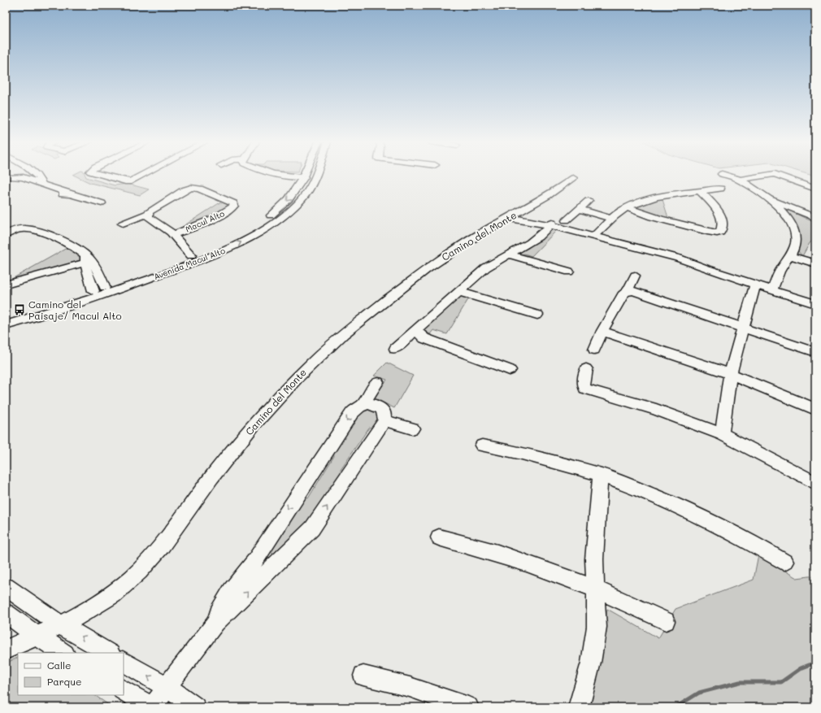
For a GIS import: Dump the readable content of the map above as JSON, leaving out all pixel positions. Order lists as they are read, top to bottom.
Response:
{
  "streets": {
    "street": ["Macul Alto", "Camino del Monte", "Avenida Macul Alto"]
  },
  "crossings": [
    ["Macul Alto", "Avenida Macul Alto"]
  ],
  "places": {
    "bus stop": ["Camino del Paisaje/ Macul Alto"]
  },
  "legend": ["Calle", "Parque"]
}
